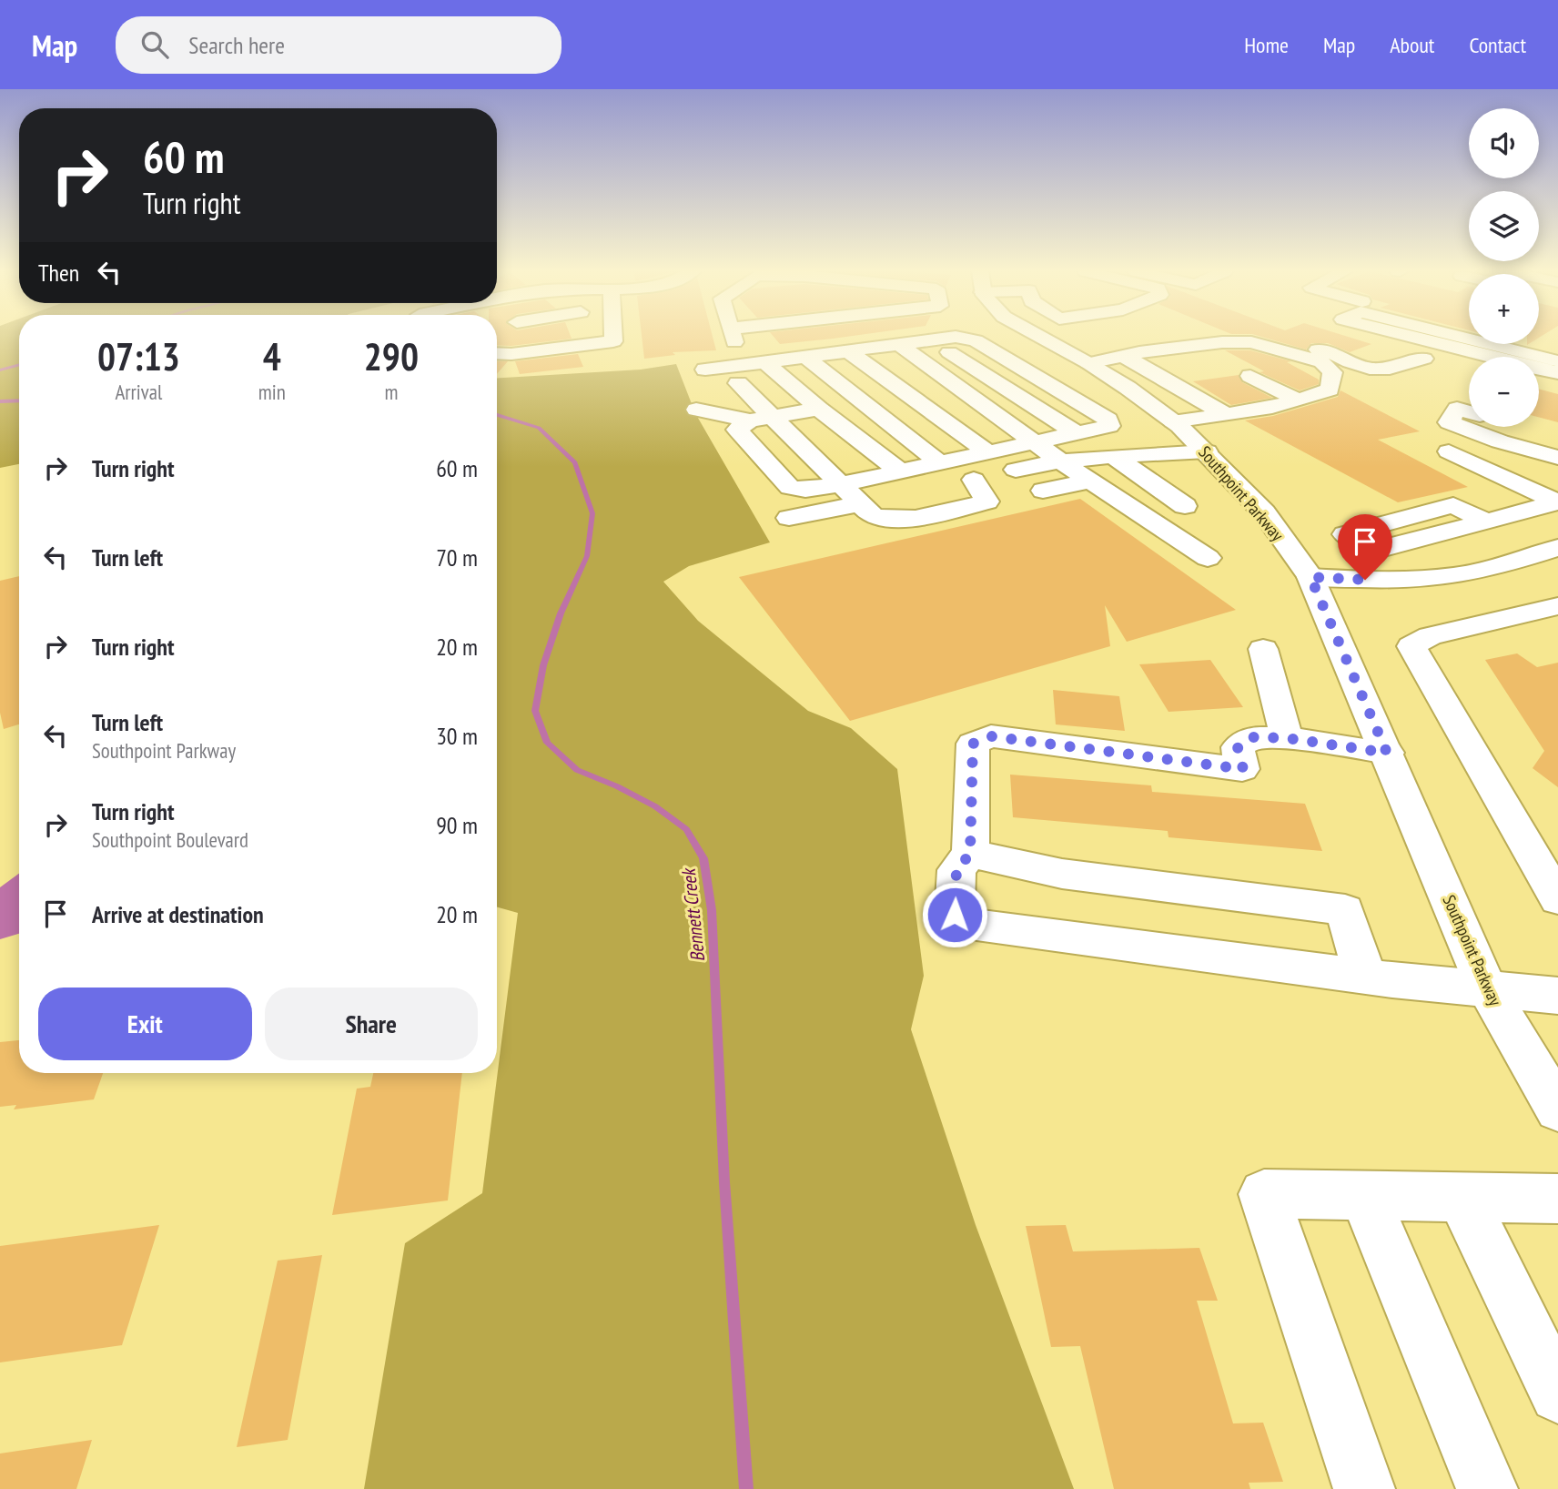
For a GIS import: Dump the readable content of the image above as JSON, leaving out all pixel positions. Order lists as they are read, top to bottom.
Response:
{
  "streets": {
    "main road": ["Southpoint Parkway"]
  },
  "water": ["Bennett Creek"],
  "page": {
    "header": "Map",
    "search": "Search here",
    "nav": [
      "Home",
      "Map",
      "About",
      "Contact"
    ],
    "map_buttons": ["+", "−"],
    "turn": ["60 m", "Turn right"],
    "then": "Then",
    "eta": [
      "07:13",
      "Arrival",
      "4",
      "min",
      "290",
      "m"
    ],
    "list": [
      {
        "name": "Turn right",
        "value": "60 m"
      },
      {
        "name": "Turn left",
        "value": "70 m"
      },
      {
        "name": "Turn right",
        "value": "20 m"
      },
      {
        "name": "Turn left",
        "note": "Southpoint Parkway",
        "value": "30 m"
      },
      {
        "name": "Turn right",
        "note": "Southpoint Boulevard",
        "value": "90 m"
      },
      {
        "name": "Arrive at destination",
        "value": "20 m"
      }
    ],
    "buttons": ["Exit", "Share"]
  }
}
